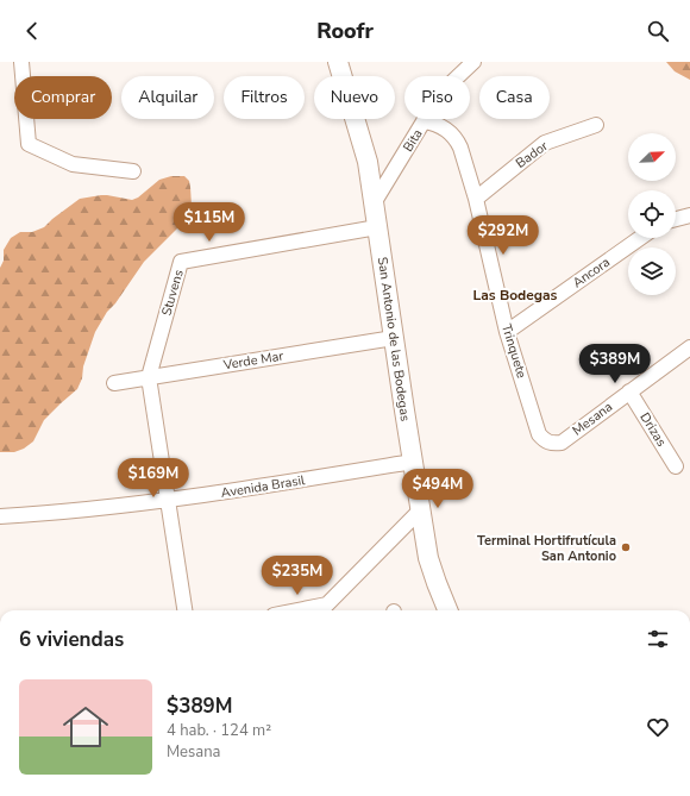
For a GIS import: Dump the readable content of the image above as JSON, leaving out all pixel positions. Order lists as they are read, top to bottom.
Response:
{
  "streets": {
    "street": [
      "Bita",
      "Bador",
      "Ancora",
      "Stuvens",
      "San Antonio de las Bodegas",
      "Trinquete",
      "Verde Mar",
      "Mesana",
      "Drizas",
      "Avenida Brasil"
    ]
  },
  "crossings": [
    ["Bita", "San Antonio de las Bodegas"],
    ["Bita", "Trinquete"],
    ["Bador", "Trinquete"],
    ["Ancora", "Trinquete"],
    ["Stuvens", "San Antonio de las Bodegas"],
    ["Stuvens", "Verde Mar"],
    ["San Antonio de las Bodegas", "Verde Mar"],
    ["San Antonio de las Bodegas", "Avenida Brasil"],
    ["Trinquete", "Mesana"],
    ["Mesana", "Drizas"]
  ],
  "districts": ["Las Bodegas"],
  "places": ["Terminal Hortifrutícula San Antonio"],
  "north": "top right",
  "page": {
    "header": "Roofr",
    "chip": [
      "Comprar",
      "Alquilar",
      "Filtros",
      "Nuevo",
      "Piso",
      "Casa"
    ],
    "price": [
      "$115M",
      "$292M",
      "$389M",
      "$169M",
      "$494M",
      "$235M"
    ],
    "heading": "6 viviendas",
    "list": [
      {
        "name": "$389M",
        "note": "4 hab. · 124 m² · Mesana"
      }
    ]
  }
}
